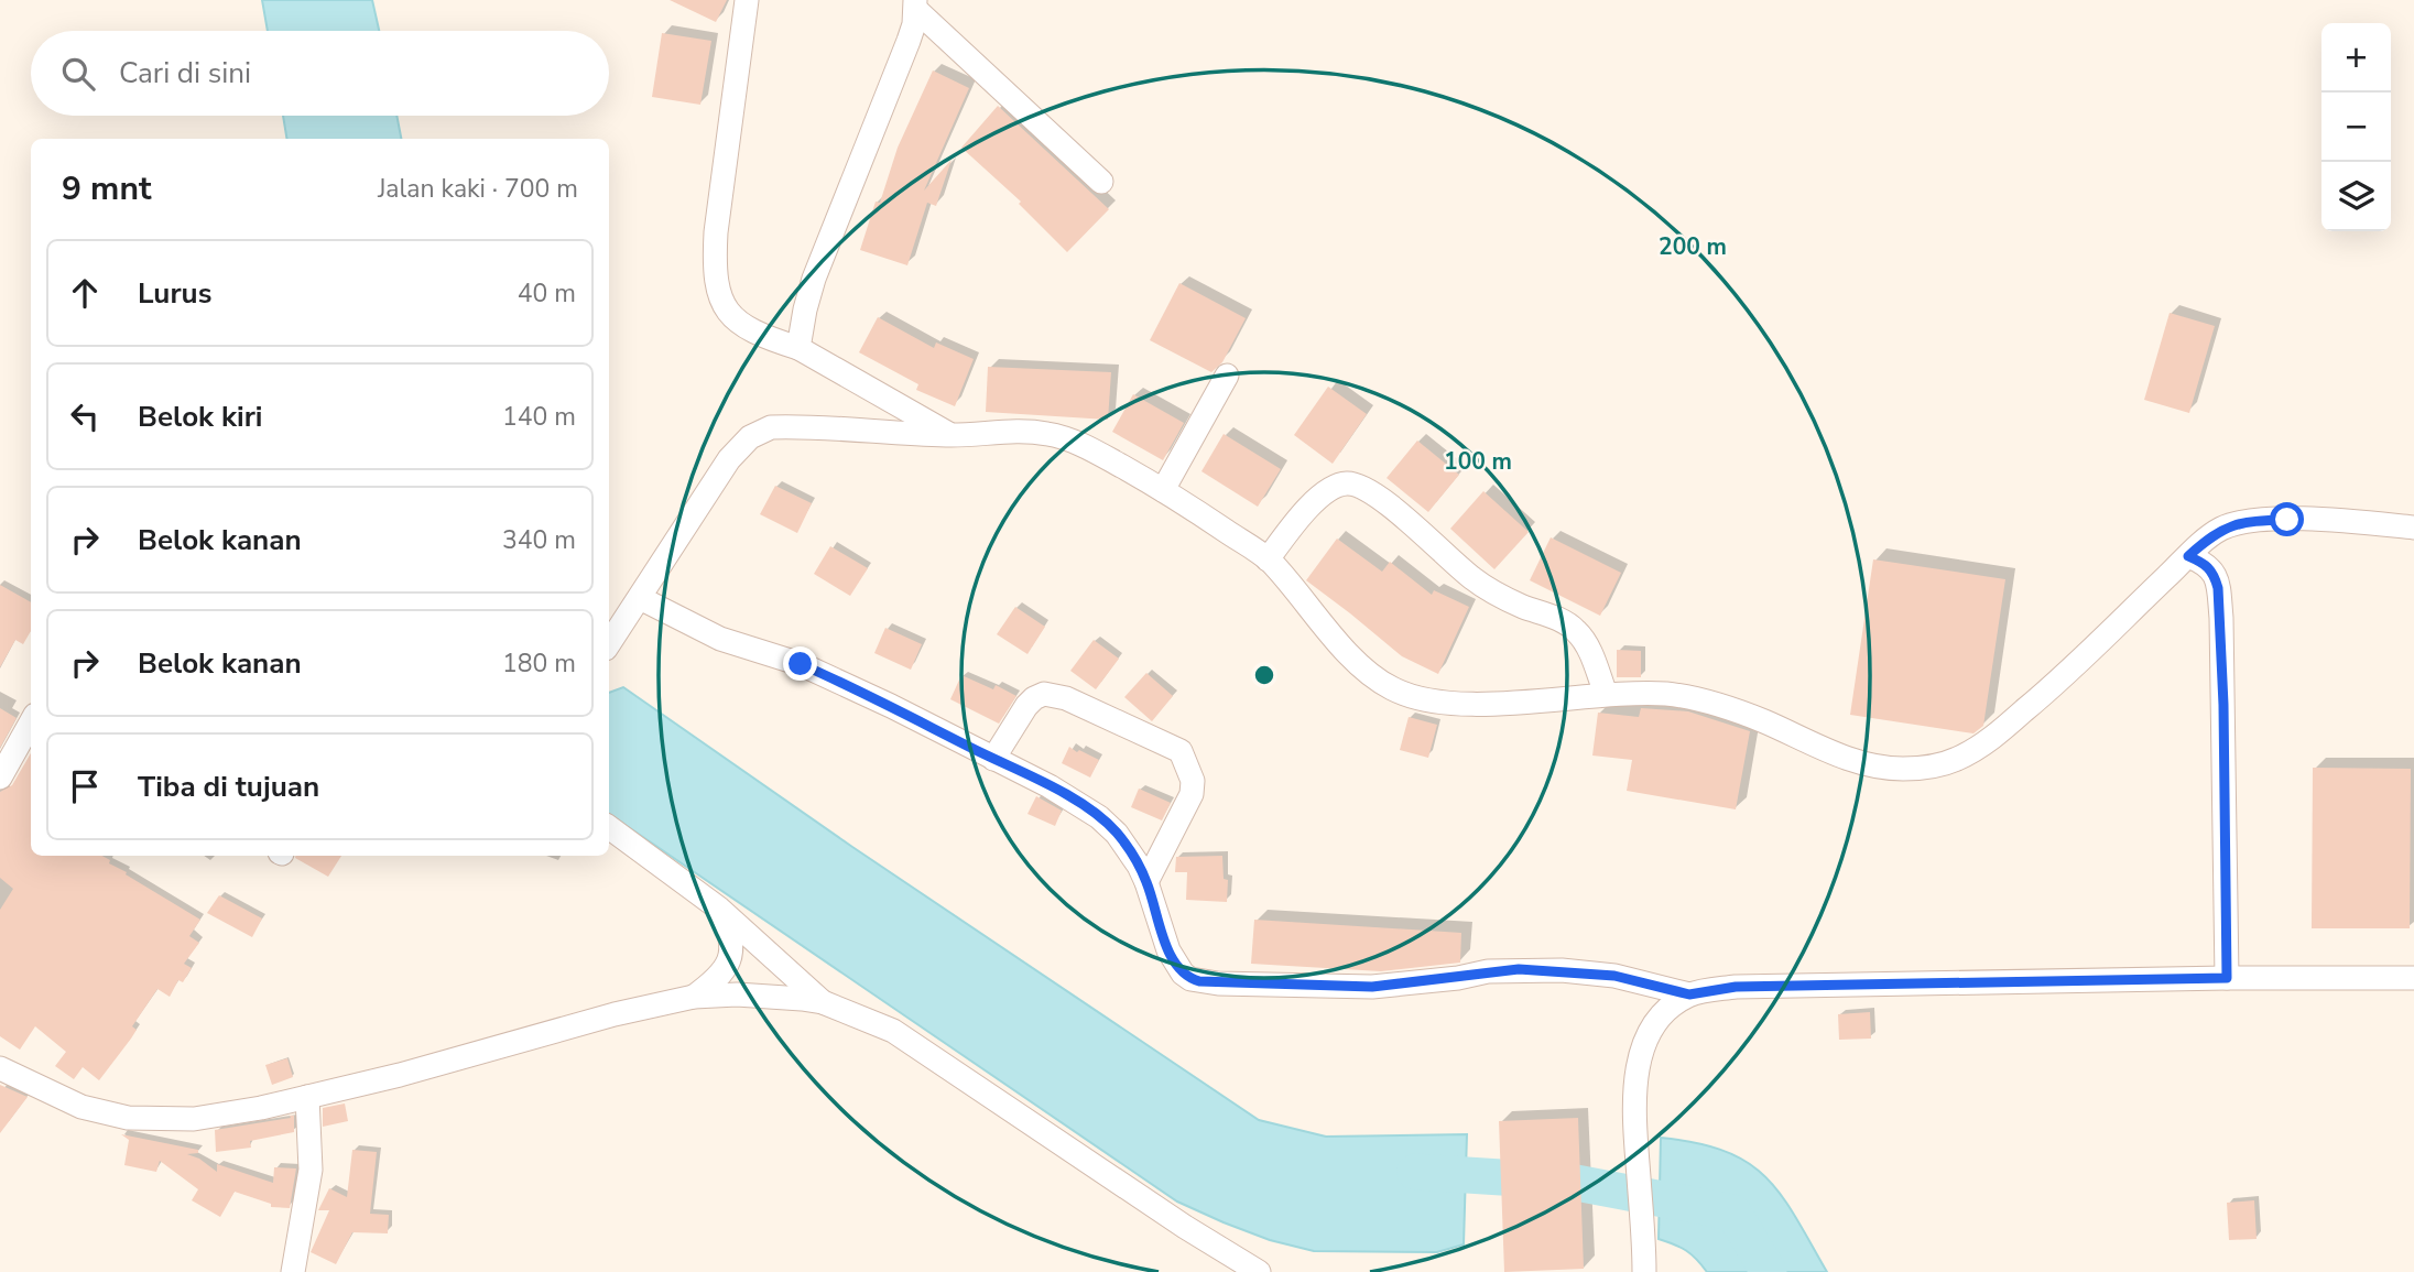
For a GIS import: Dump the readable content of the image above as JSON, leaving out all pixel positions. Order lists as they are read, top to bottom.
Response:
{
  "page": {
    "map_buttons": ["+", "−"],
    "search": "Cari di sini",
    "heading": ["9 mnt", "Jalan kaki · 700 m"],
    "list": [
      ["Lurus", "40 m"],
      ["Belok kiri", "140 m"],
      ["Belok kanan", "340 m"],
      ["Belok kanan", "180 m"],
      "Tiba di tujuan"
    ]
  },
  "rings": ["200 m", "100 m"]
}
